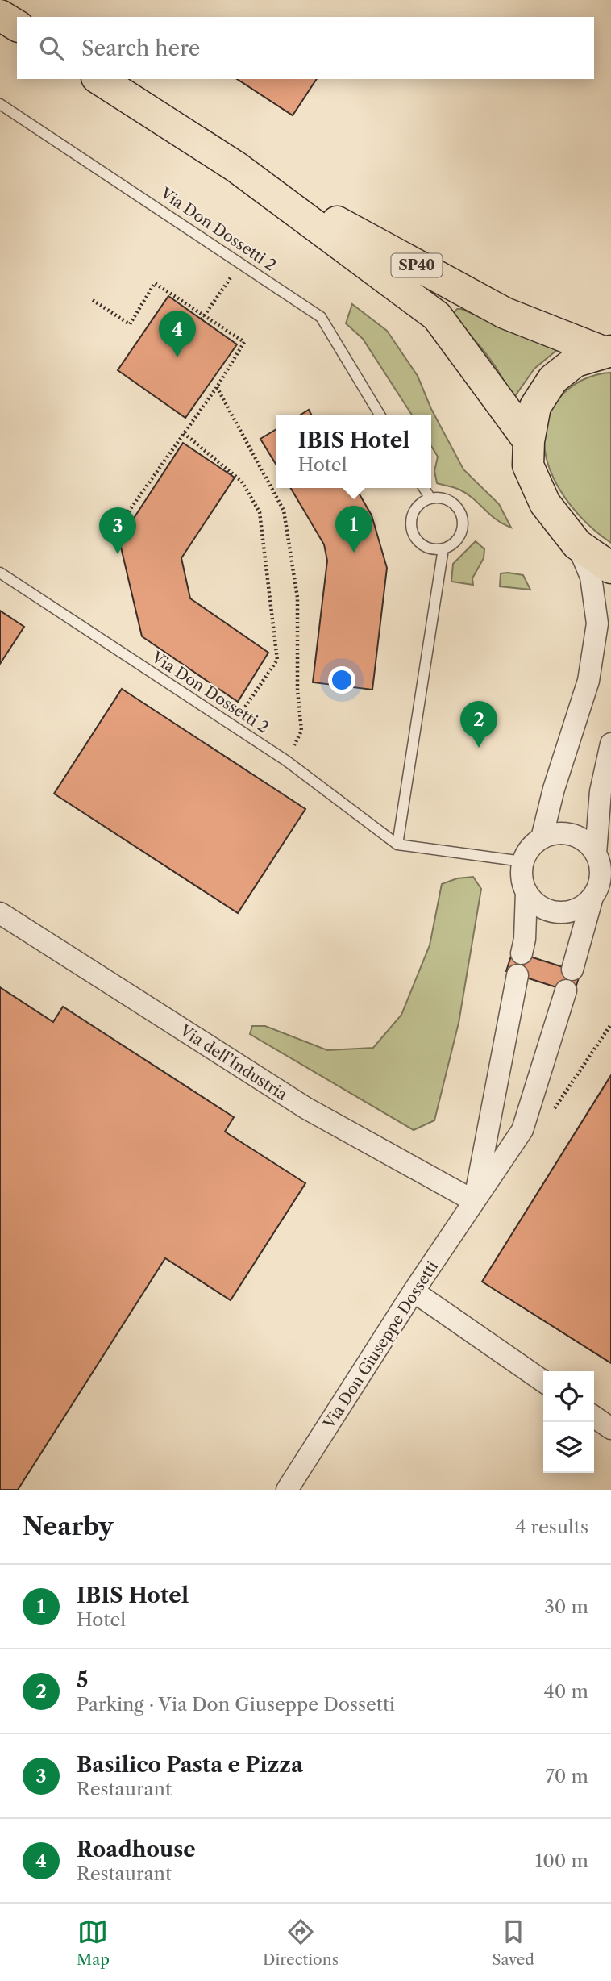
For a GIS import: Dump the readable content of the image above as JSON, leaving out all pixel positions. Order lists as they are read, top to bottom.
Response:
{
  "streets": {
    "main road": ["SP40"],
    "street": ["Via dell’Industria", "Via Don Giuseppe Dossetti"],
    "lane": ["Via Don Dossetti 2"]
  },
  "crossings": [
    ["Via dell’Industria", "Via Don Giuseppe Dossetti"]
  ],
  "page": {
    "search": "Search here",
    "pins": [
      "4",
      "1",
      "3",
      "2"
    ],
    "popup": ["IBIS Hotel", "Hotel"],
    "heading": ["Nearby", "4 results"],
    "list": [
      {
        "mark": "1",
        "name": "IBIS Hotel",
        "note": "Hotel",
        "value": "30 m"
      },
      {
        "mark": "2",
        "name": "5",
        "note": "Parking · Via Don Giuseppe Dossetti",
        "value": "40 m"
      },
      {
        "mark": "3",
        "name": "Basilico Pasta e Pizza",
        "note": "Restaurant",
        "value": "70 m"
      },
      {
        "mark": "4",
        "name": "Roadhouse",
        "note": "Restaurant",
        "value": "100 m"
      }
    ],
    "nav": ["Map", "Directions", "Saved"]
  }
}
